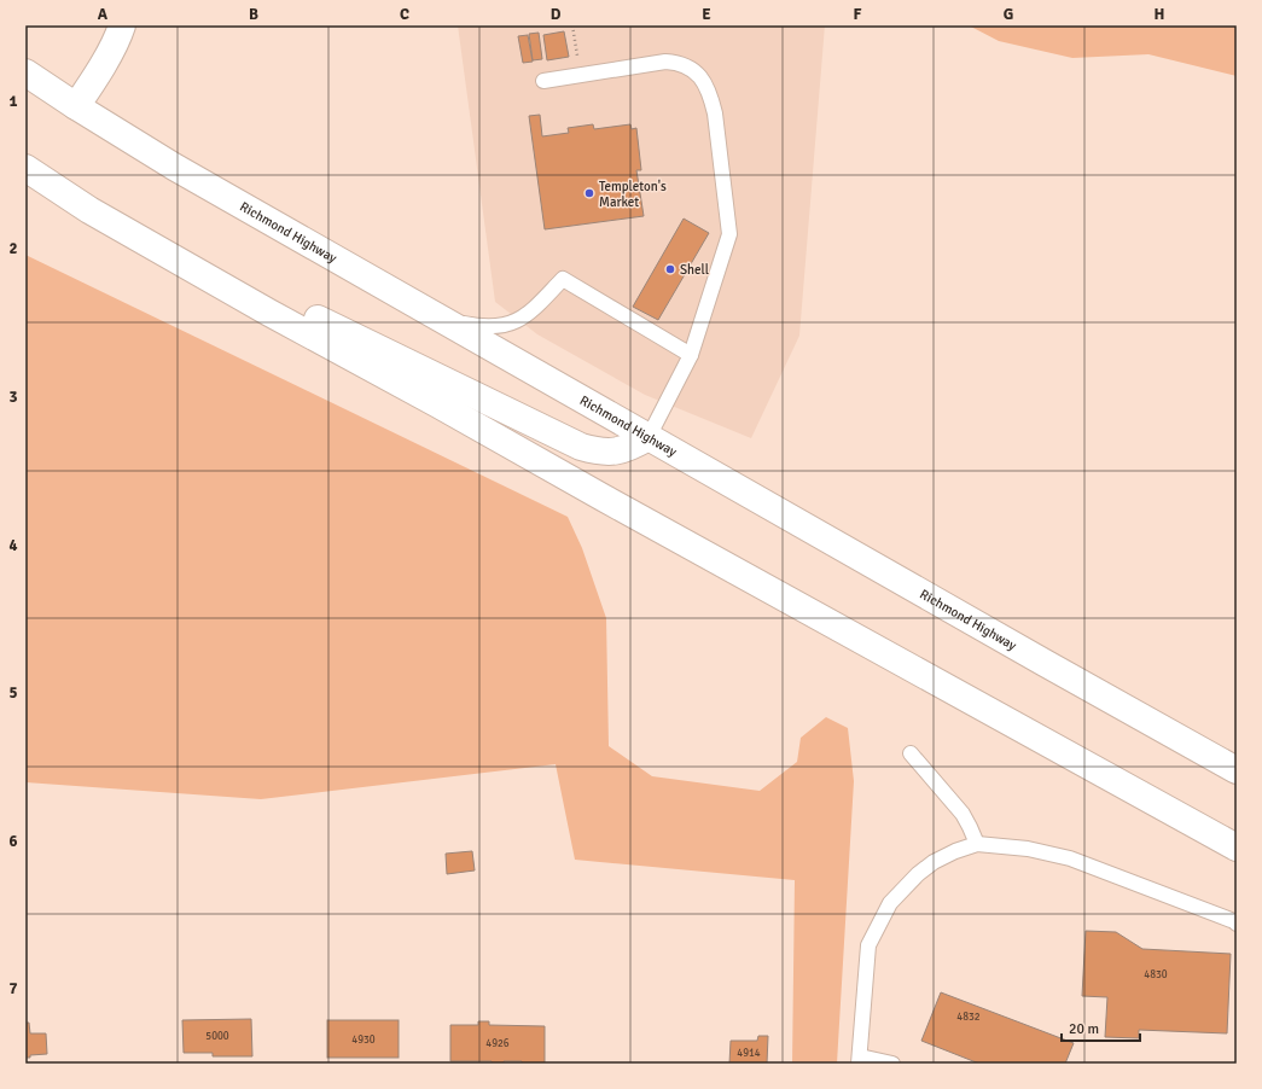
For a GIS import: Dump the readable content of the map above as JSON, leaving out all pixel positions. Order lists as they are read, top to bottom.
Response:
{
  "streets": {
    "main road": ["Richmond Highway"]
  },
  "places": ["Templeton's Market", "Shell"],
  "house_numbers": [
    "4830",
    "4832",
    "5000",
    "4930",
    "4926",
    "4914"
  ],
  "scale_bar": "20 m",
  "grid": {
    "columns": [
      "A",
      "B",
      "C",
      "D",
      "E",
      "F",
      "G",
      "H"
    ],
    "rows": [
      "1",
      "2",
      "3",
      "4",
      "5",
      "6",
      "7"
    ]
  }
}
